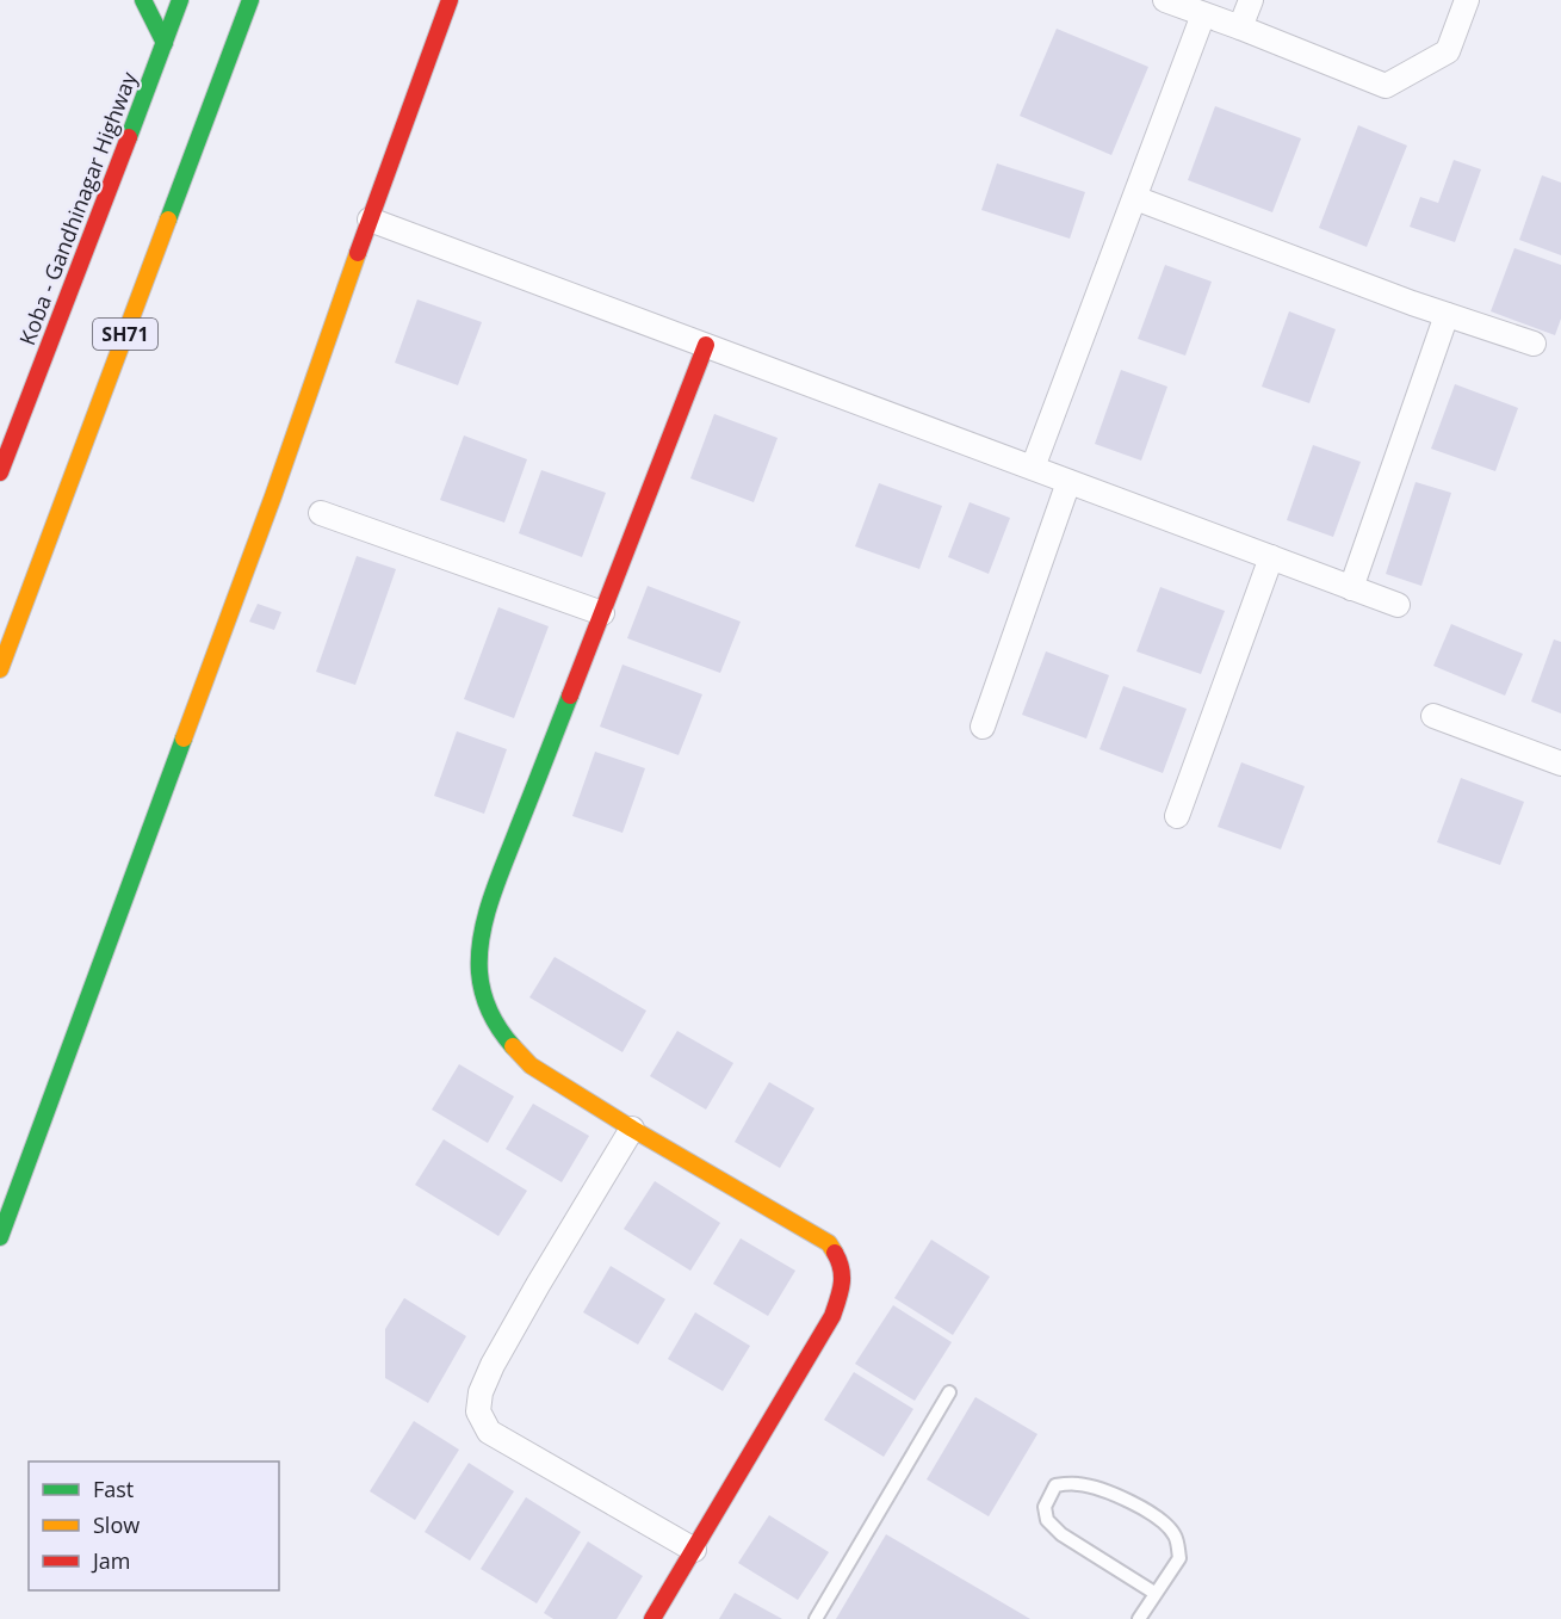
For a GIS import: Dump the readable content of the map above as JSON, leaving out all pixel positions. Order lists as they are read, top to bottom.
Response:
{
  "streets": {
    "street": ["Koba - Gandhinagar Highway", "SH71"]
  },
  "legend": ["Fast", "Slow", "Jam"]
}
